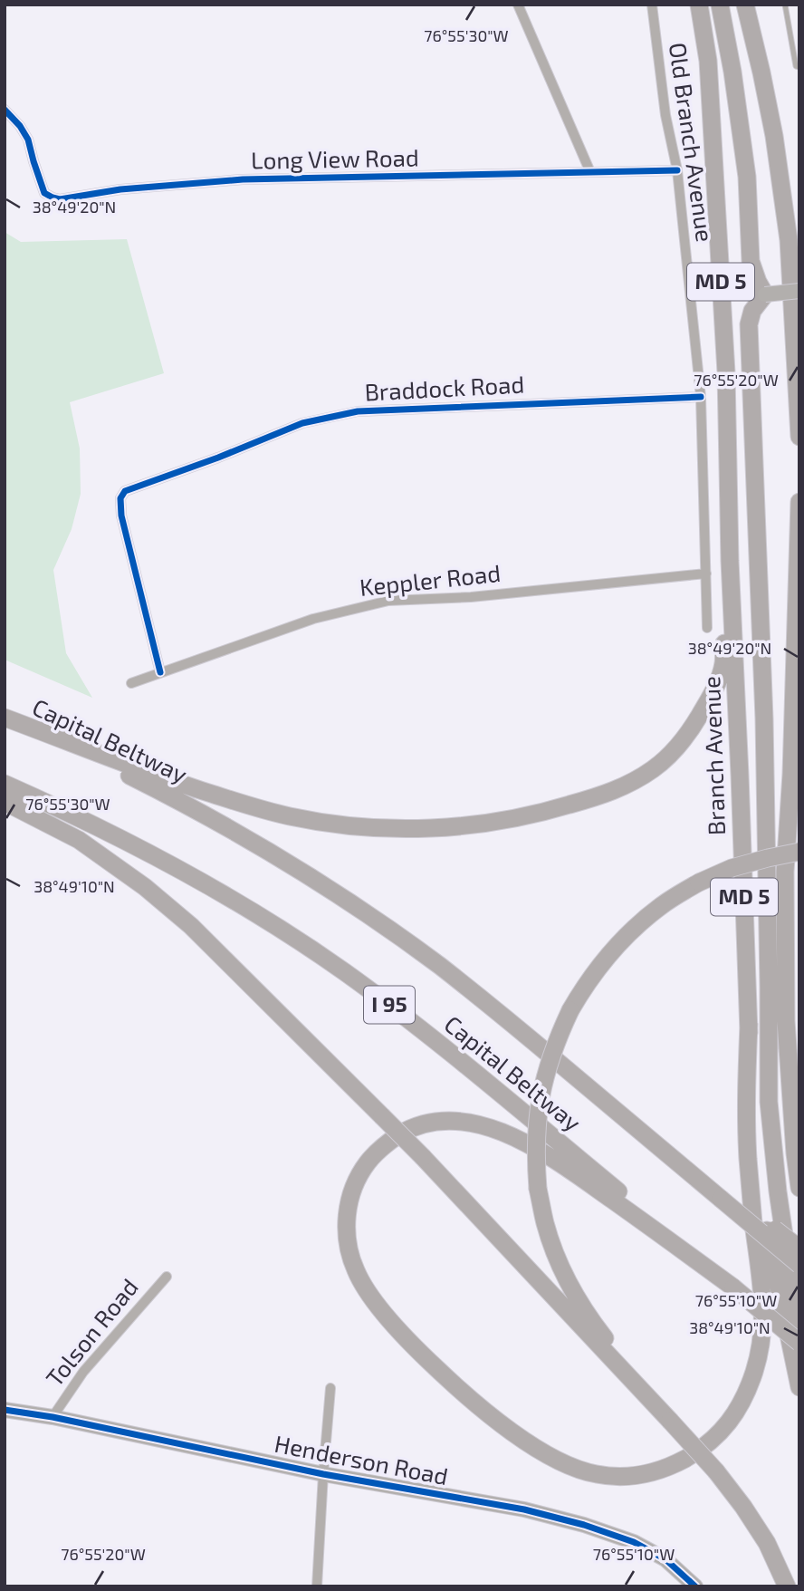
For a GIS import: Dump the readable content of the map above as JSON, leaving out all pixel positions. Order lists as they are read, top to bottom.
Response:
{
  "streets": {
    "highway": [
      "MD 5",
      "Capital Beltway",
      "Branch Avenue",
      "I 95"
    ],
    "street": [
      "Old Branch Avenue",
      "Long View Road",
      "Braddock Road",
      "Keppler Road",
      "Tolson Road",
      "Henderson Road"
    ]
  },
  "crossings": [
    ["Old Branch Avenue", "Long View Road"],
    ["Old Branch Avenue", "Braddock Road"],
    ["Old Branch Avenue", "Keppler Road"],
    ["Braddock Road", "Keppler Road"],
    ["Tolson Road", "Henderson Road"]
  ],
  "coordinates": [
    "76°55'30\"W",
    "38°49'20\"N",
    "76°55'20\"W",
    "38°49'10\"N",
    "76°55'10\"W"
  ]
}
